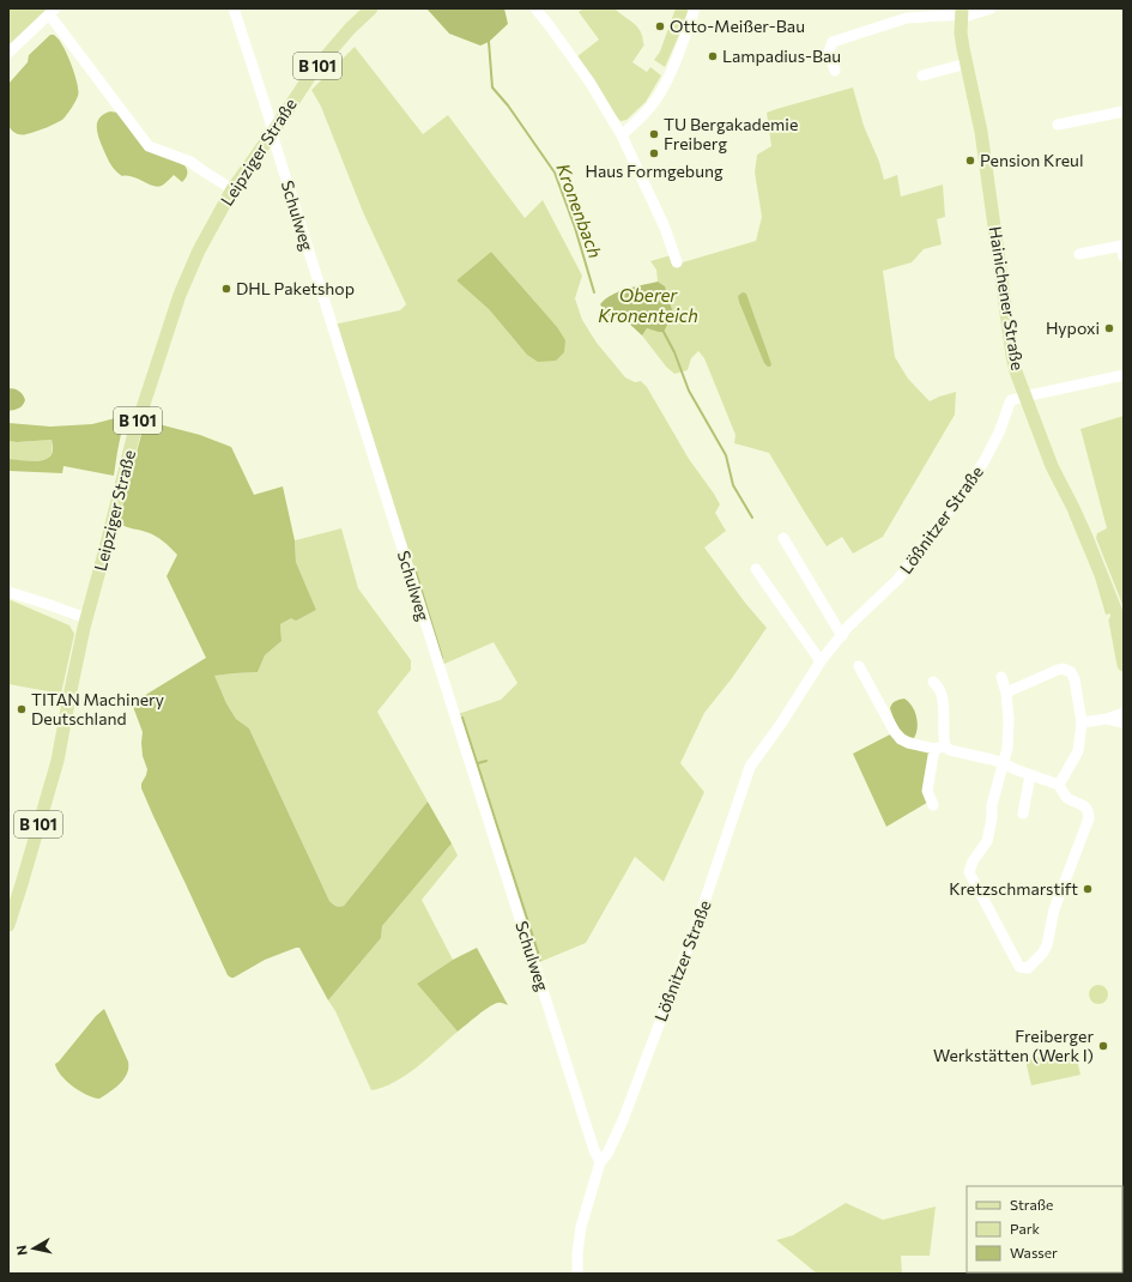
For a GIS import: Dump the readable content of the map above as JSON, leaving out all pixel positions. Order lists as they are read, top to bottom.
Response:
{
  "streets": {
    "main road": ["B 101", "Leipziger Straße", "Hainichener Straße"],
    "street": ["Schulweg", "Lößnitzer Straße"]
  },
  "crossings": [
    ["Leipziger Straße", "Schulweg"],
    ["Schulweg", "Lößnitzer Straße"],
    ["Hainichener Straße", "Lößnitzer Straße"]
  ],
  "water": ["Kronenbach", "Oberer Kronenteich"],
  "places": [
    "Otto-Meißer-Bau",
    "Lampadius-Bau",
    "TU Bergakademie Freiberg",
    "Haus Formgebung",
    "Pension Kreul",
    "DHL Paketshop",
    "Hypoxi",
    "TITAN Machinery Deutschland",
    "Kretzschmarstift",
    "Freiberger Werkstätten (Werk I)"
  ],
  "legend": ["Straße", "Park", "Wasser"],
  "north": "left"
}
